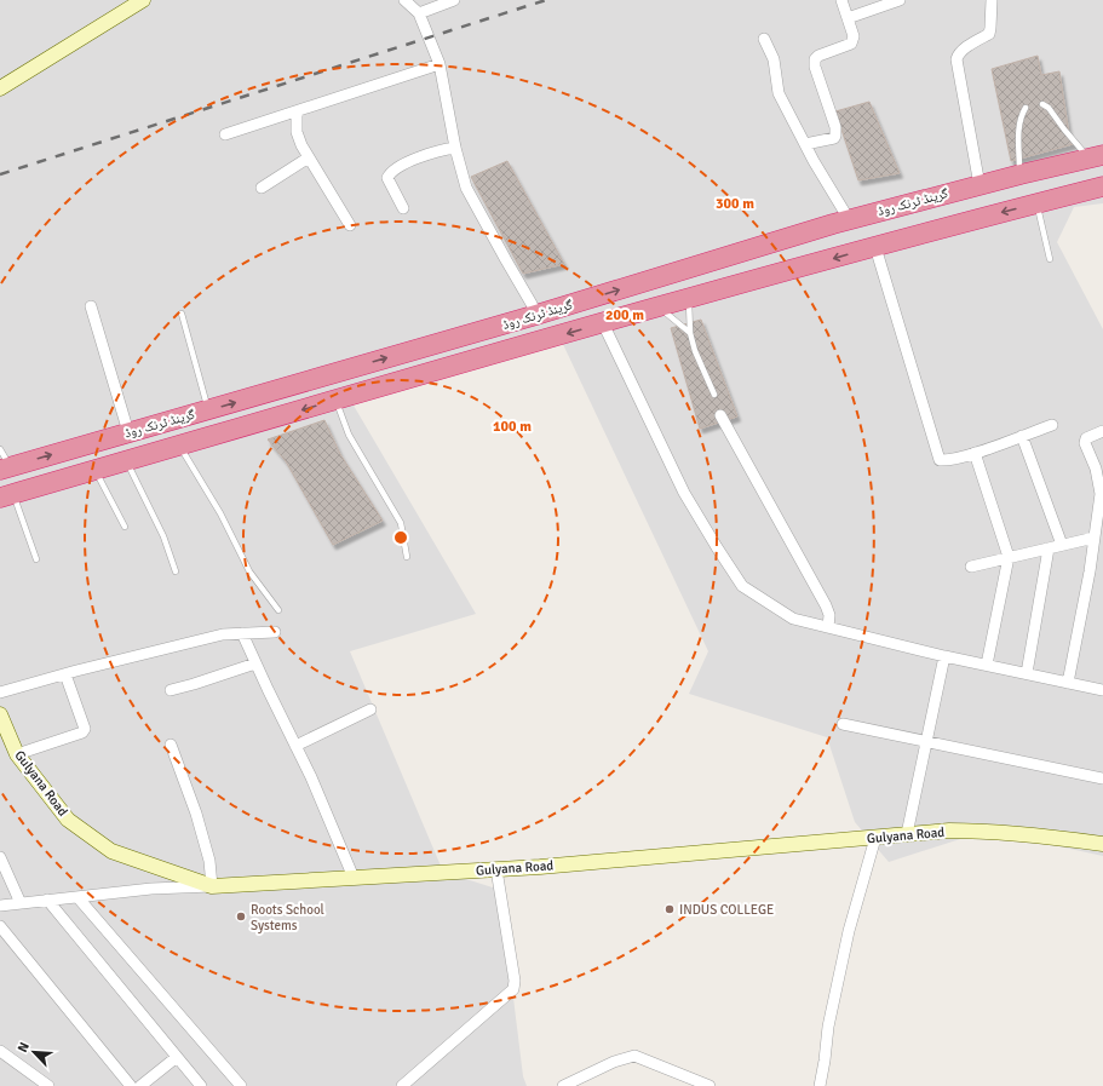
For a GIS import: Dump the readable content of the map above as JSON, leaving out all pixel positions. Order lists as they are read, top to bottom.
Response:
{
  "streets": {
    "highway": ["گرینڈ ٹرنک روڈ"],
    "main road": ["Gulyana Road"]
  },
  "places": ["INDUS COLLEGE", "Roots School Systems"],
  "north": "top left",
  "rings": ["300 m", "200 m", "100 m"]
}
